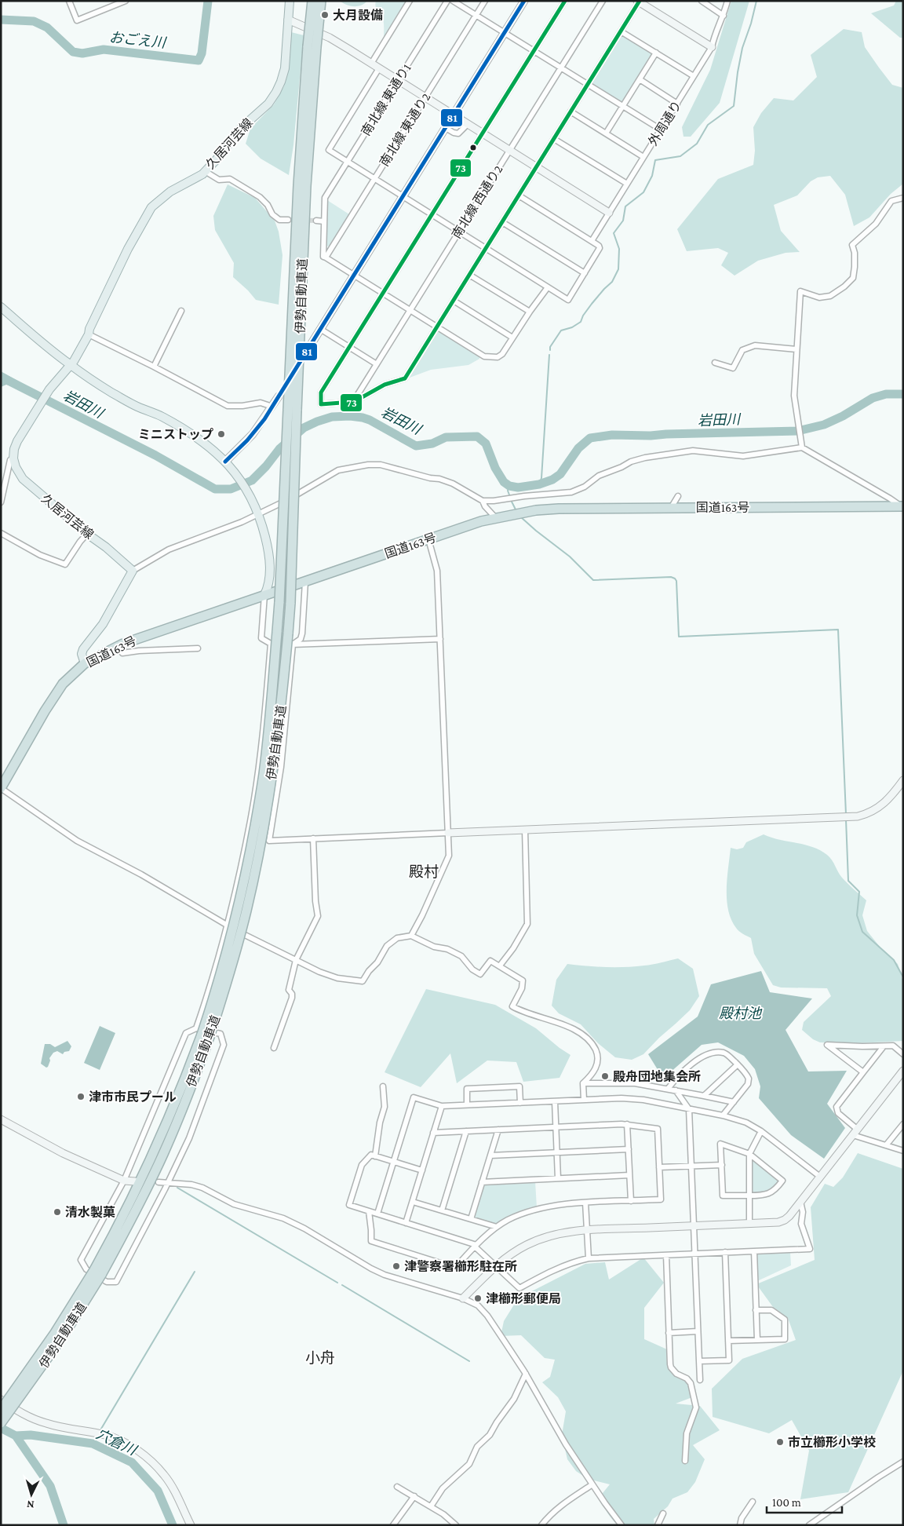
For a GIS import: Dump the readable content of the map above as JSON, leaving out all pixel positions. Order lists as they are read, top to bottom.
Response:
{
  "streets": {
    "highway": ["伊勢自動車道", "国道163号"],
    "main road": ["久居河芸線"],
    "street": [
      "南北線 東通り1",
      "外周通り",
      "南北線 東通り2",
      "南北線 西通り2"
    ]
  },
  "districts": ["殿村", "小舟"],
  "water": [
    "おごえ川",
    "岩田川",
    "殿村池",
    "穴倉川"
  ],
  "places": [
    "大月設備",
    "ミニストップ",
    "殿舟団地集会所",
    "津市市民プール",
    "清水製菓",
    "津警察署櫛形駐在所",
    "津櫛形郵便局",
    "市立櫛形小学校"
  ],
  "lines": ["transit line 73", "transit line 81"],
  "scale_bar": "100 m",
  "north": "bottom"
}
